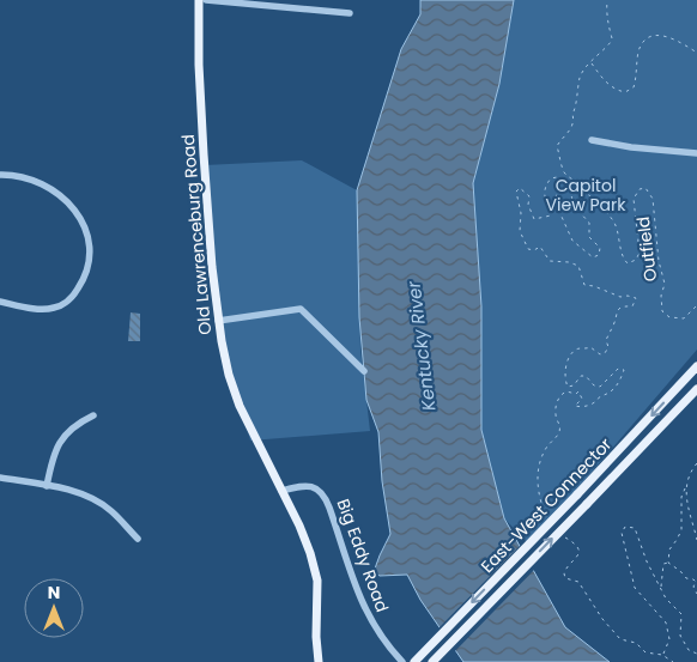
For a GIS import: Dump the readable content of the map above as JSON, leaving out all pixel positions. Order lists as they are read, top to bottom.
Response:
{
  "streets": {
    "main road": ["Old Lawrenceburg Road", "East-West Connector"],
    "street": ["Big Eddy Road"],
    "path": ["Outfield"]
  },
  "crossings": [
    ["Old Lawrenceburg Road", "Big Eddy Road"]
  ],
  "water": ["Kentucky River"],
  "parks": ["Capitol View Park"],
  "north": "top"
}
